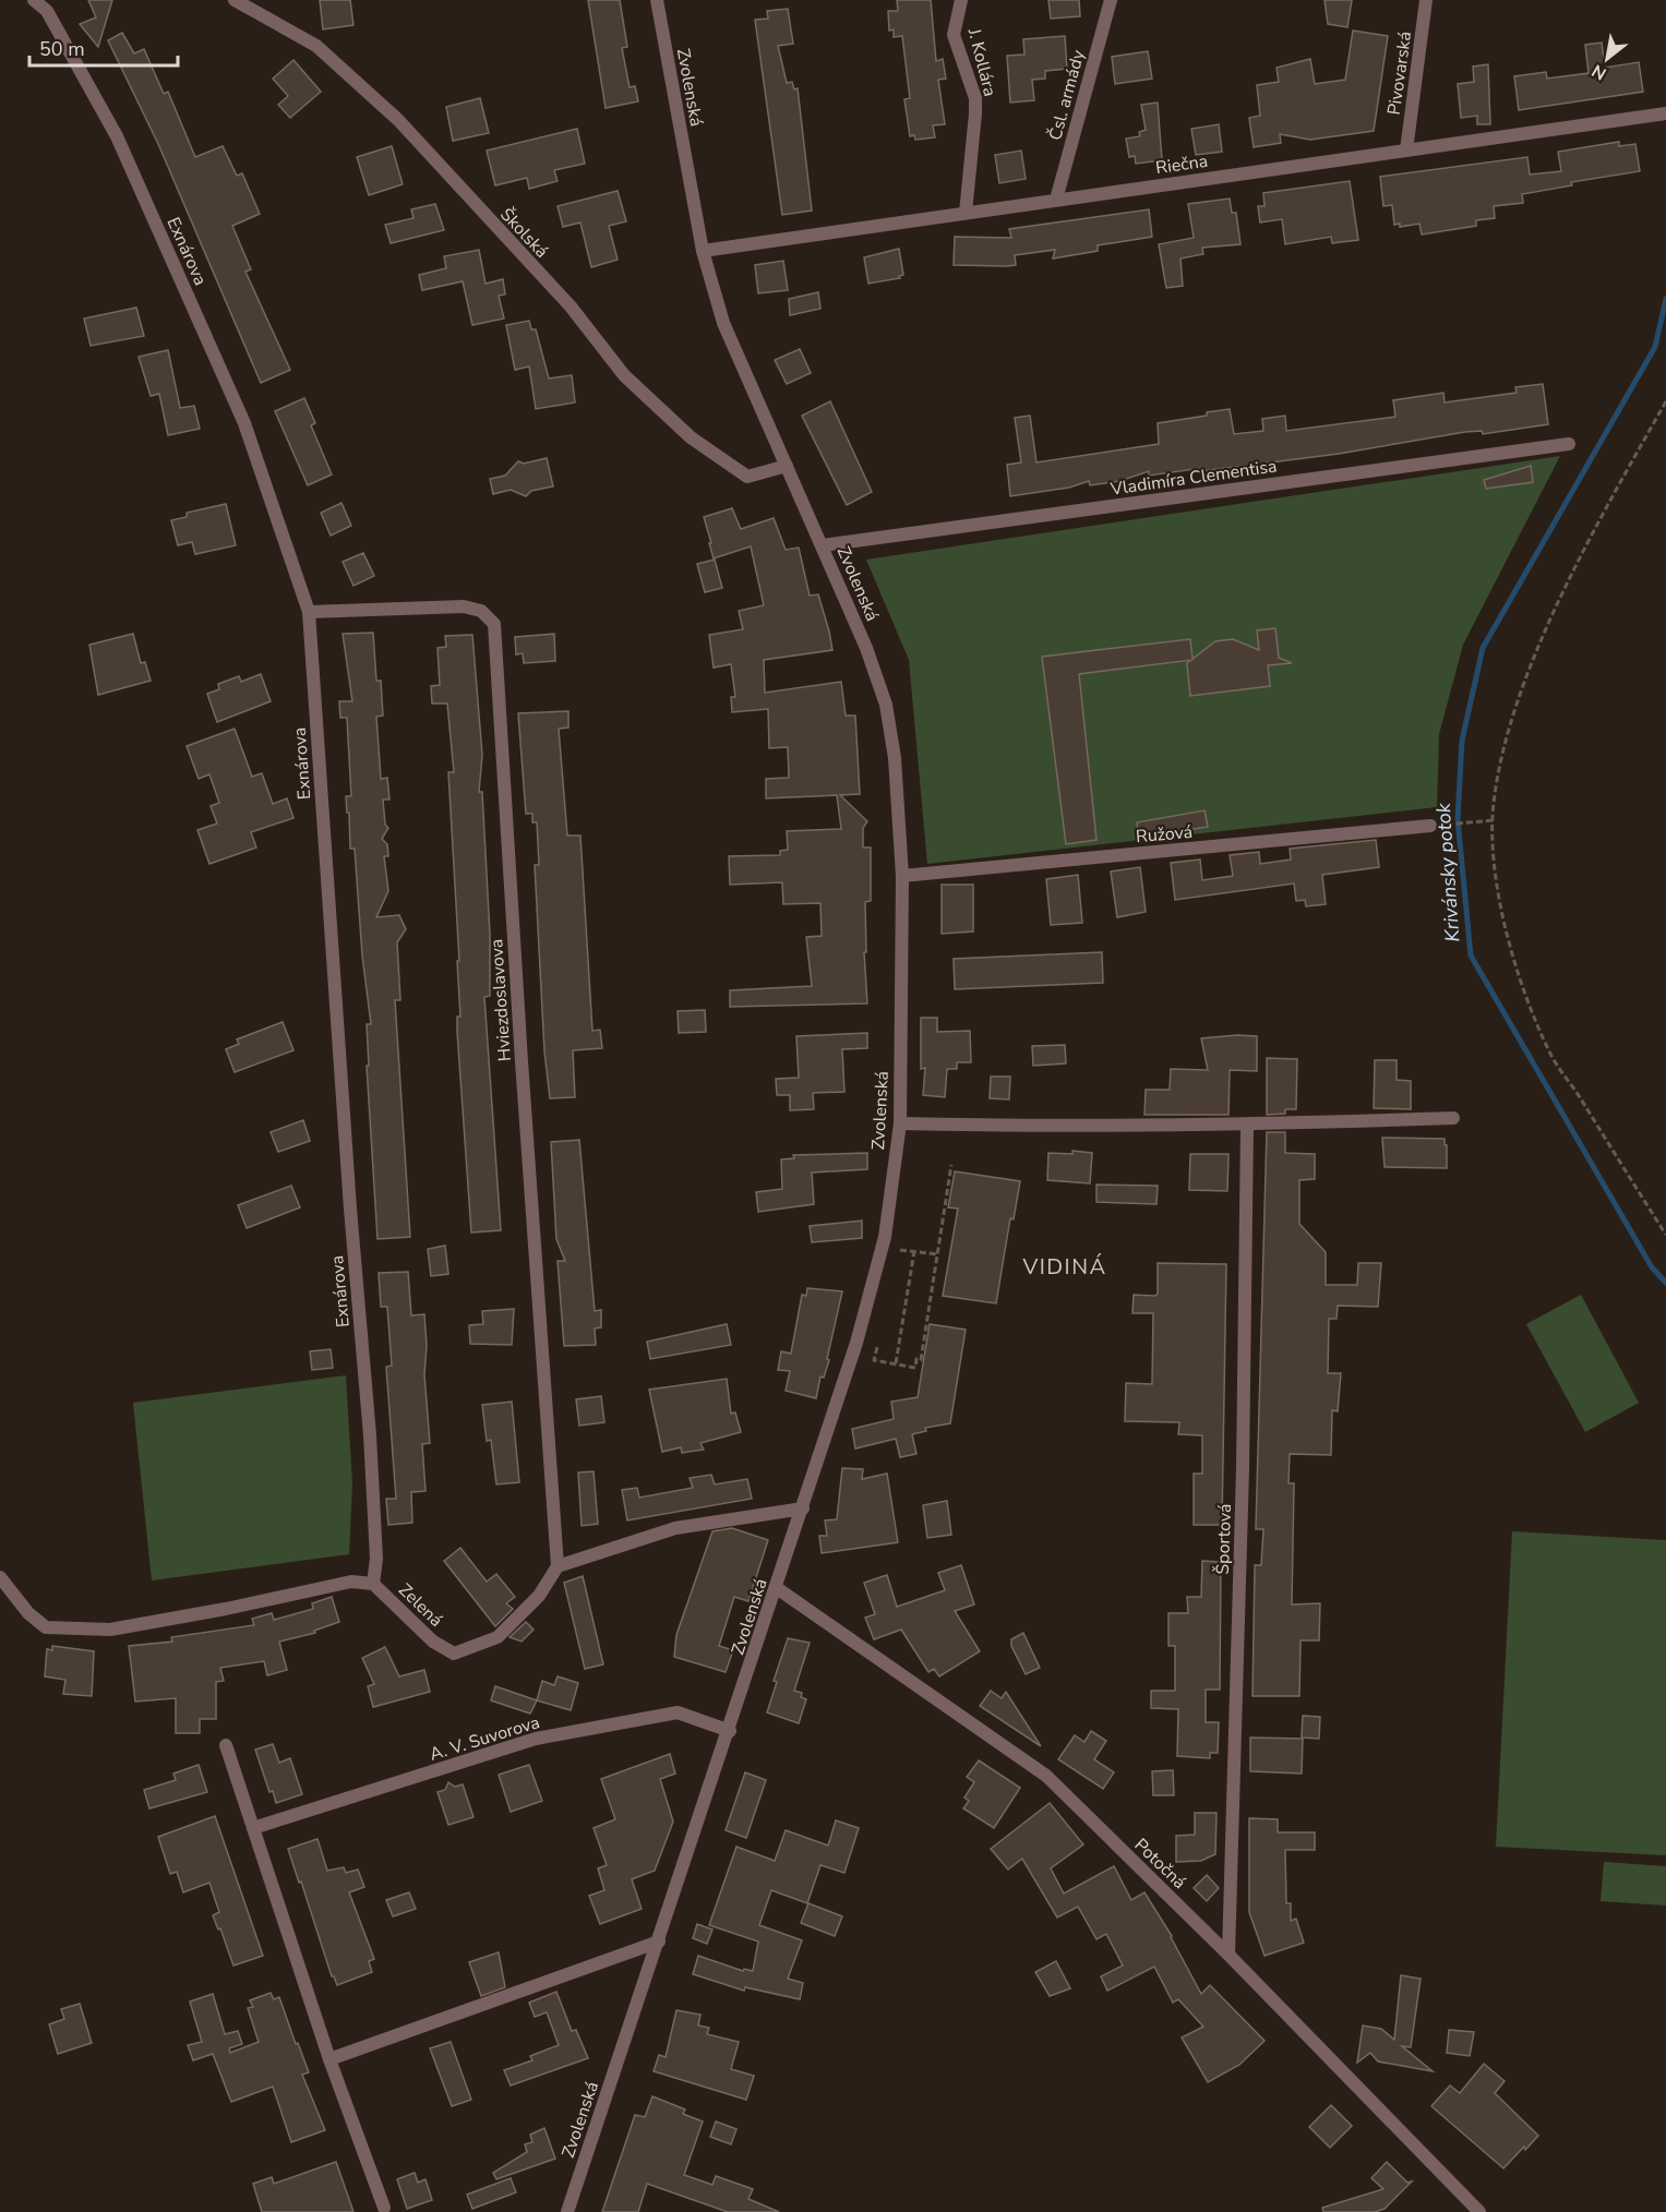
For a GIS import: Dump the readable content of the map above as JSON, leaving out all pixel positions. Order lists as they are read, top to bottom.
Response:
{
  "streets": {
    "street": [
      "J. Kollára",
      "Pivovarská",
      "Zvolenská",
      "Čsl. armády",
      "Riečna",
      "Školská",
      "Exnárova",
      "Vladimíra Clementisa",
      "Ružová",
      "Hviezdoslavova",
      "Športová",
      "Zelená",
      "A. V. Suvorova",
      "Potočná"
    ]
  },
  "crossings": [
    ["J. Kollára", "Riečna"],
    ["Pivovarská", "Riečna"],
    ["Zvolenská", "Riečna"],
    ["Zvolenská", "Školská"],
    ["Zvolenská", "Vladimíra Clementisa"],
    ["Zvolenská", "Ružová"],
    ["Zvolenská", "A. V. Suvorova"],
    ["Zvolenská", "Potočná"],
    ["Čsl. armády", "Riečna"],
    ["Exnárova", "Hviezdoslavova"],
    ["Exnárova", "Zelená"],
    ["Hviezdoslavova", "Zelená"],
    ["Športová", "Potočná"]
  ],
  "districts": ["VIDINÁ"],
  "water": ["Krivánsky potok"],
  "scale_bar": "50 m",
  "north": "bottom left"
}
